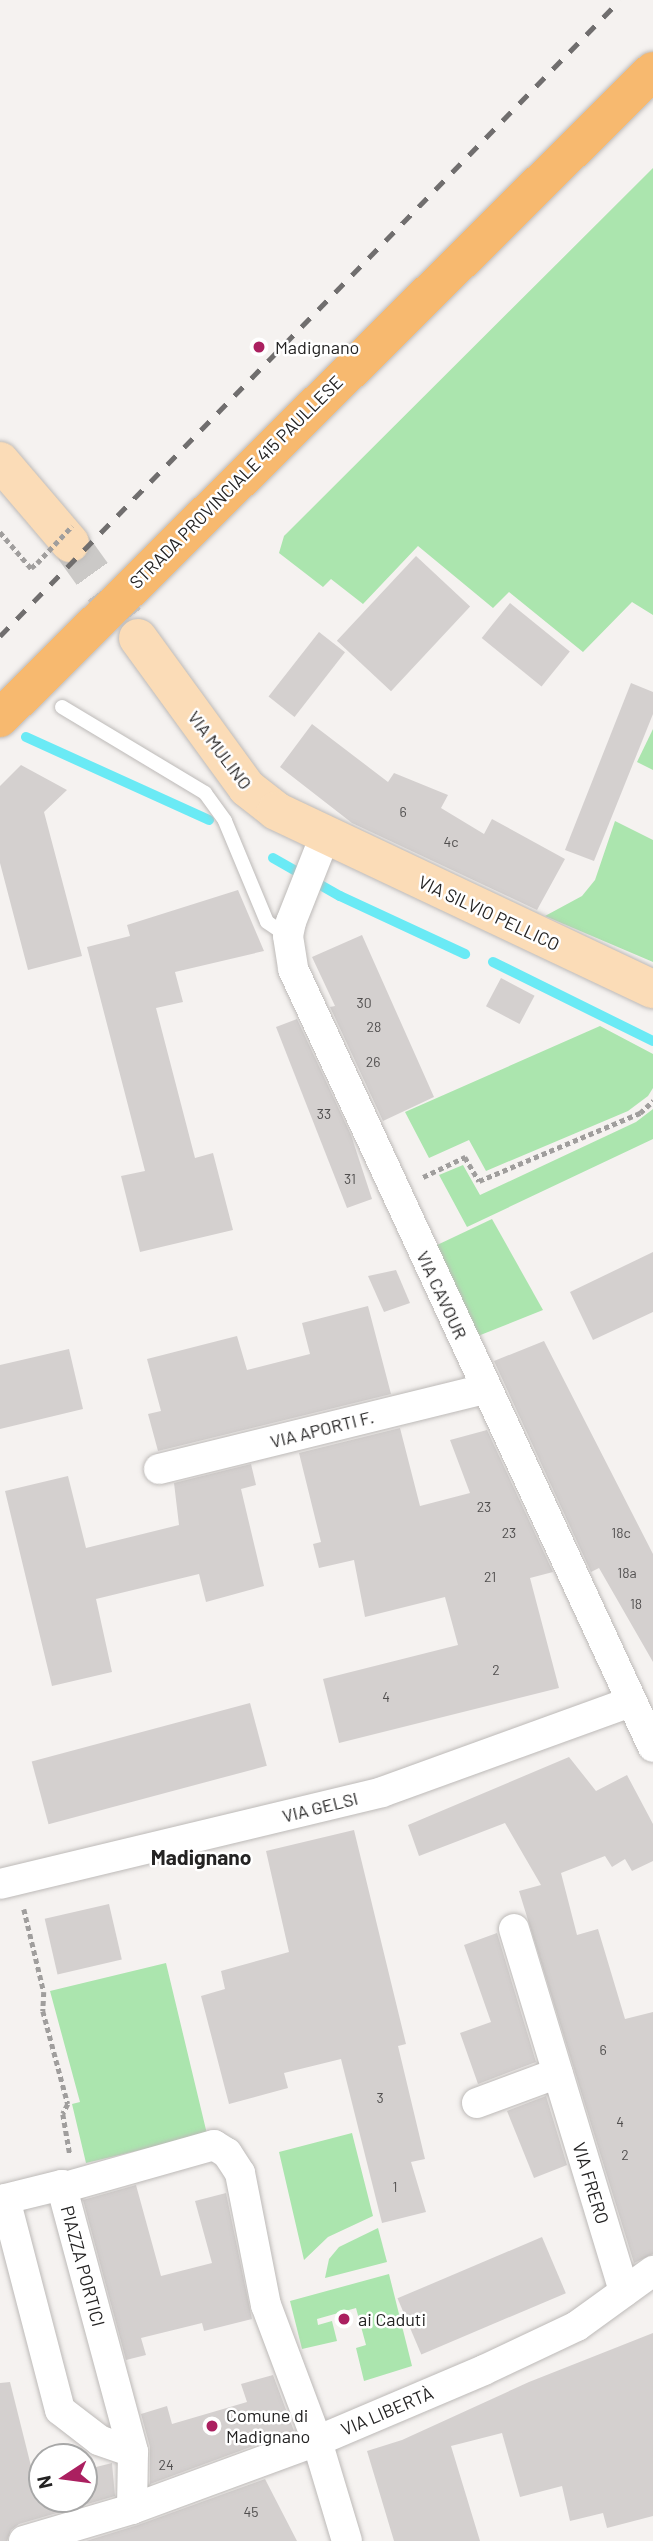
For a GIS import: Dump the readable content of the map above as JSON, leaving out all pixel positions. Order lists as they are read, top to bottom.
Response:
{
  "streets": {
    "main road": ["STRADA PROVINCIALE 415 PAULLESE"],
    "street": [
      "VIA MULINO",
      "VIA SILVIO PELLICO",
      "VIA CAVOUR",
      "VIA APORTI F.",
      "VIA GELSI",
      "VIA FRERO",
      "PIAZZA PORTICI",
      "VIA LIBERTÀ"
    ]
  },
  "crossings": [
    ["VIA MULINO", "VIA SILVIO PELLICO"],
    ["VIA MULINO", "VIA CAVOUR"],
    ["VIA SILVIO PELLICO", "VIA CAVOUR"],
    ["VIA CAVOUR", "VIA APORTI F."],
    ["VIA CAVOUR", "VIA GELSI"],
    ["VIA FRERO", "VIA LIBERTÀ"],
    ["PIAZZA PORTICI", "VIA LIBERTÀ"]
  ],
  "districts": ["Madignano"],
  "places": ["Madignano", "ai Caduti", "Comune di Madignano"],
  "house_numbers": [
    "6",
    "4c",
    "30",
    "28",
    "26",
    "33",
    "31",
    "23",
    "23",
    "18c",
    "18a",
    "21",
    "18",
    "2",
    "4",
    "6",
    "3",
    "4",
    "2",
    "1",
    "24",
    "45"
  ],
  "north": "left"
}
